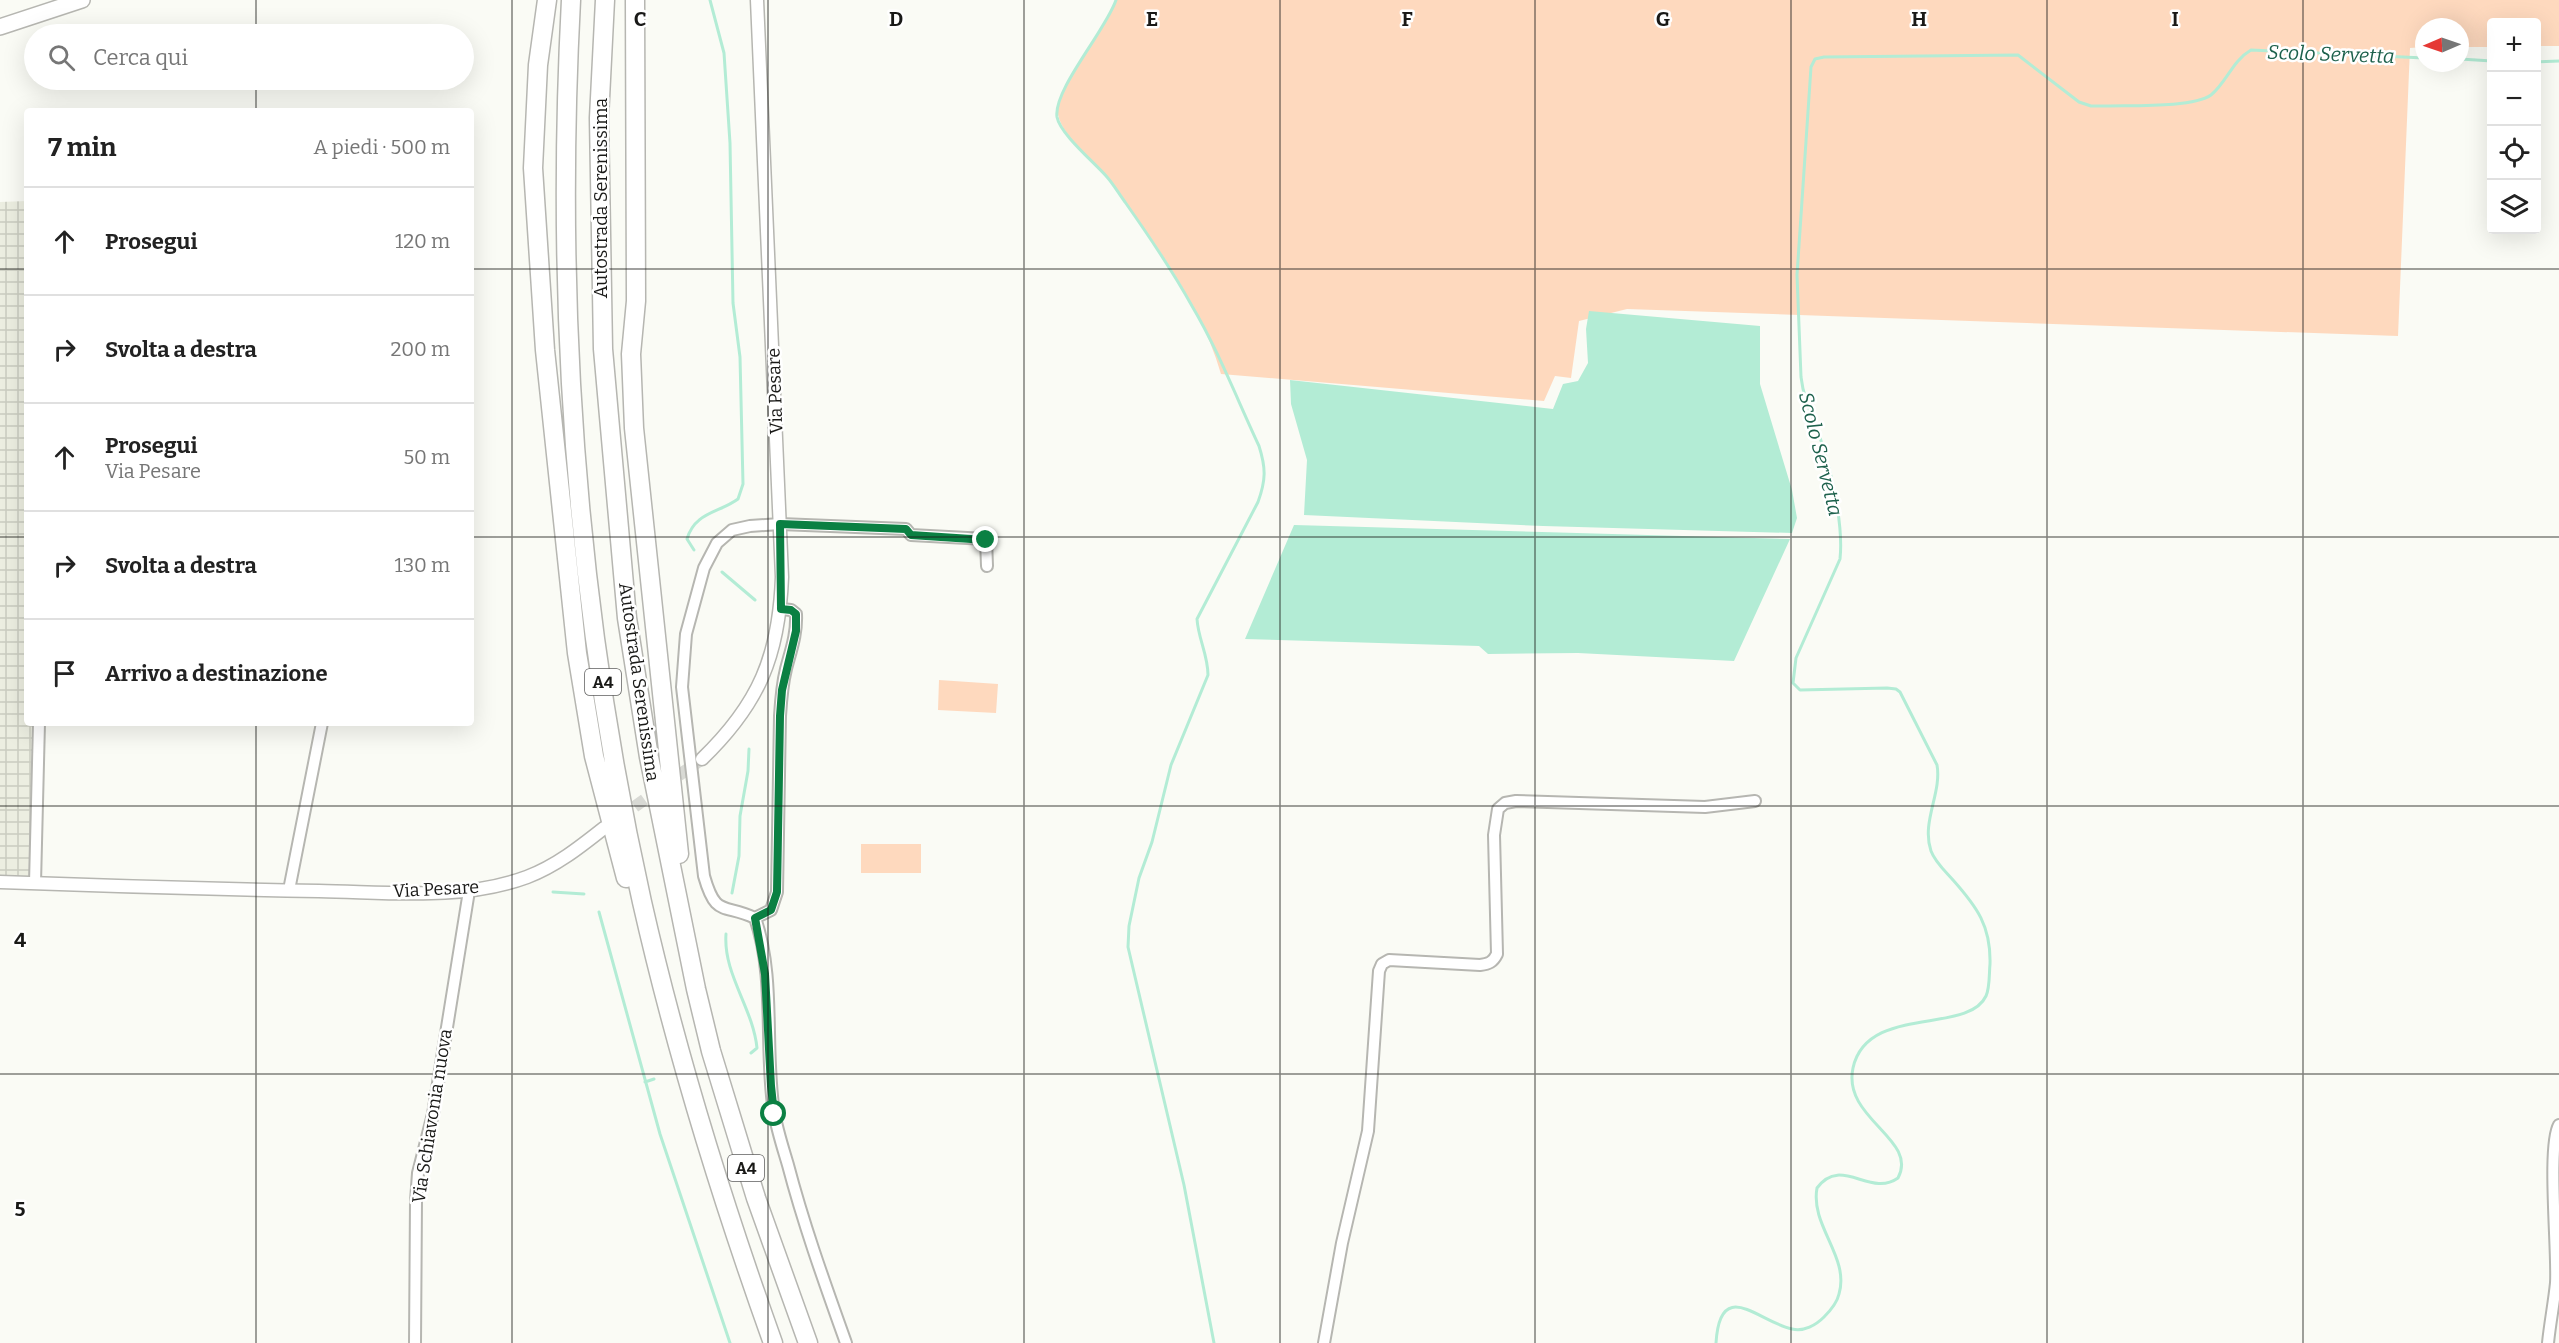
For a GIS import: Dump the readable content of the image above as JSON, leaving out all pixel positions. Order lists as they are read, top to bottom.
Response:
{
  "streets": {
    "highway": ["Autostrada Serenissima", "A4"],
    "street": ["Via Pesare", "Via Schiavonia nuova"]
  },
  "crossings": [
    ["Via Pesare", "Via Schiavonia nuova"]
  ],
  "water": ["Scolo Servetta"],
  "north": "left",
  "page": {
    "map_buttons": ["+", "−"],
    "search": "Cerca qui",
    "heading": ["7 min", "A piedi · 500 m"],
    "list": [
      ["Prosegui", "120 m"],
      ["Svolta a destra", "200 m"],
      ["Prosegui", "Via Pesare", "50 m"],
      ["Svolta a destra", "130 m"],
      "Arrivo a destinazione"
    ]
  },
  "grid": {
    "columns": [
      "C",
      "D",
      "E",
      "F",
      "G",
      "H",
      "I"
    ],
    "rows": ["4", "5"]
  }
}
